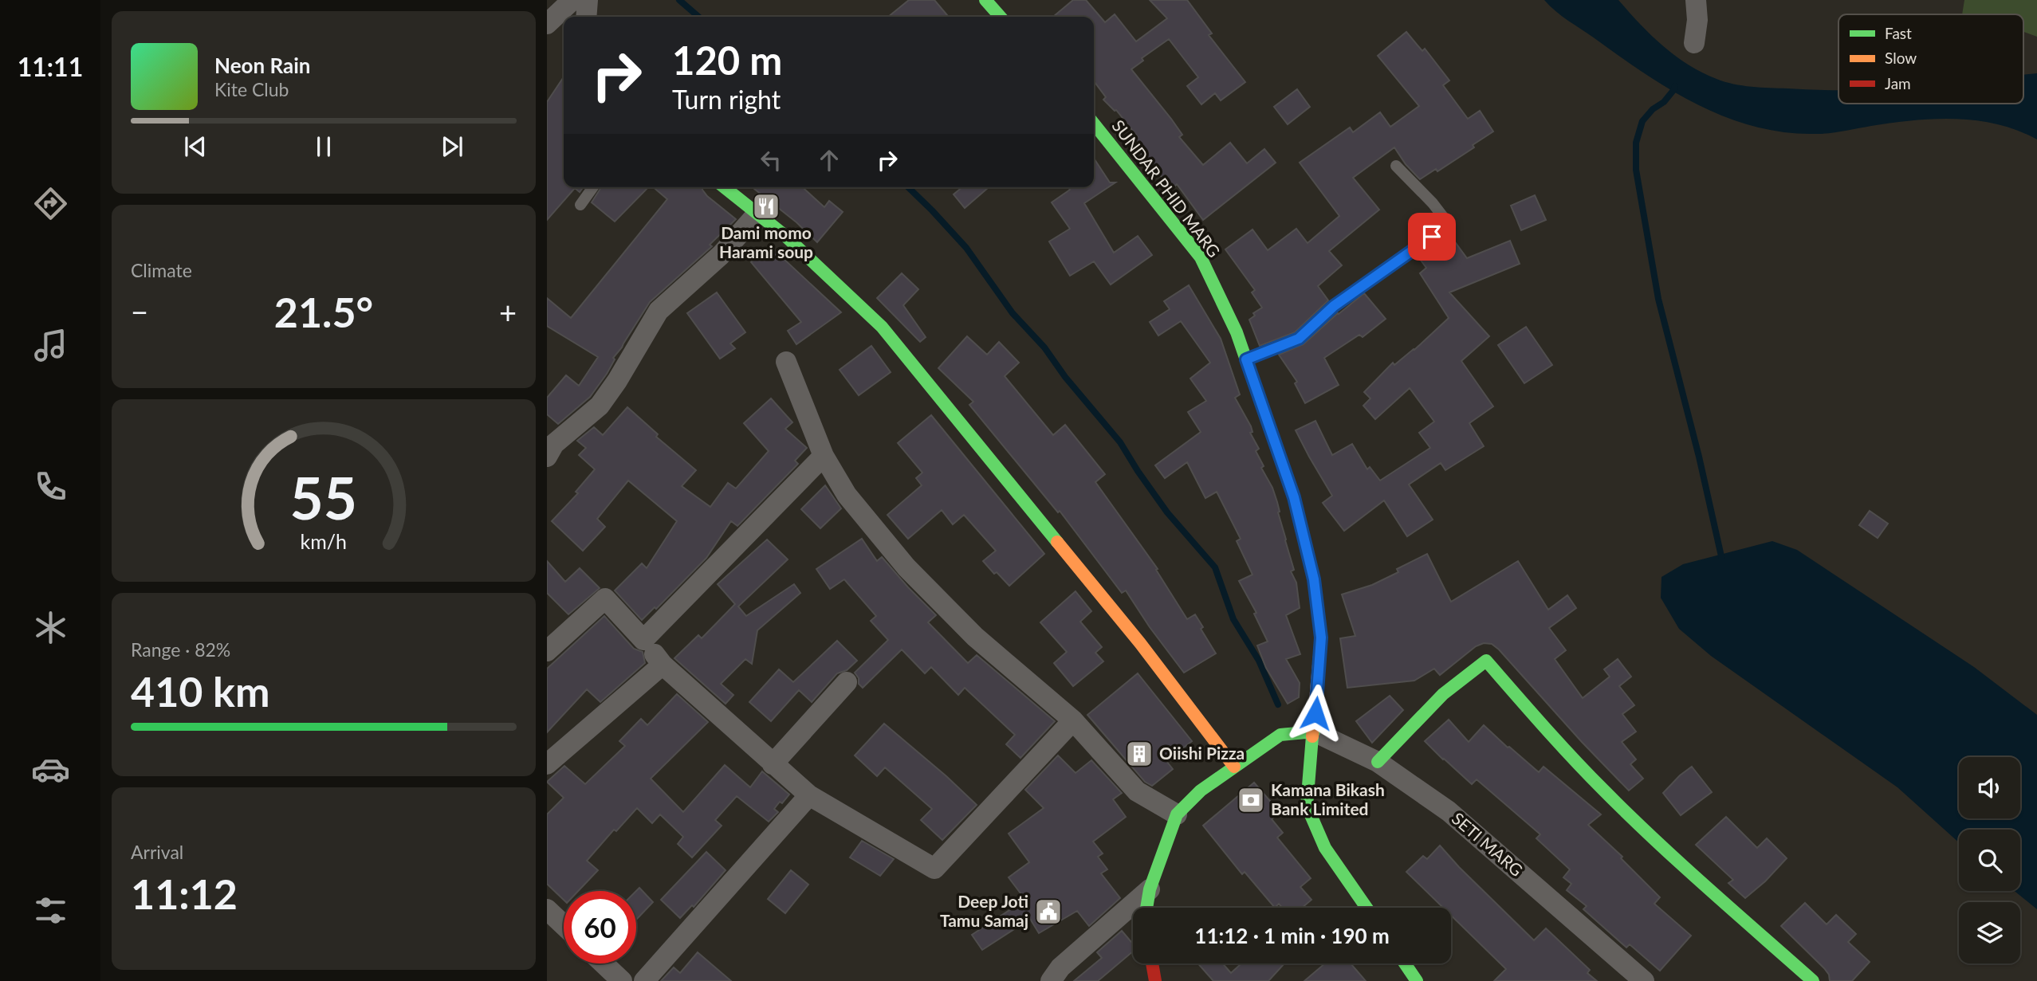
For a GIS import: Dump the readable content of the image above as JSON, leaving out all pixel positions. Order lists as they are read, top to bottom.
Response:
{
  "streets": {
    "street": ["SUNDAR PHID MARG", "SETI MARG"]
  },
  "crossings": [
    ["SUNDAR PHID MARG", "SETI MARG"]
  ],
  "places": {
    "restaurant": ["Dami momo Harami soup"],
    "building": ["Oiishi Pizza"],
    "bank": ["Kamana Bikash Bank Limited"],
    "public building": ["Deep Joti Tamu Samaj"]
  },
  "legend": ["Fast", "Slow", "Jam"],
  "page": {
    "tabs": "11:11",
    "turn": ["120 m", "Turn right"],
    "song": ["Neon Rain", "Kite Club"],
    "tile": [
      "Climate",
      ["Range · 82%", "410 km"],
      ["Arrival", "11:12"]
    ],
    "heat": ["−", "21.5°", "+"],
    "limit": "60",
    "trip": "11:12 · 1 min · 190 m",
    "gauge": ["55", "km/h"]
  }
}
